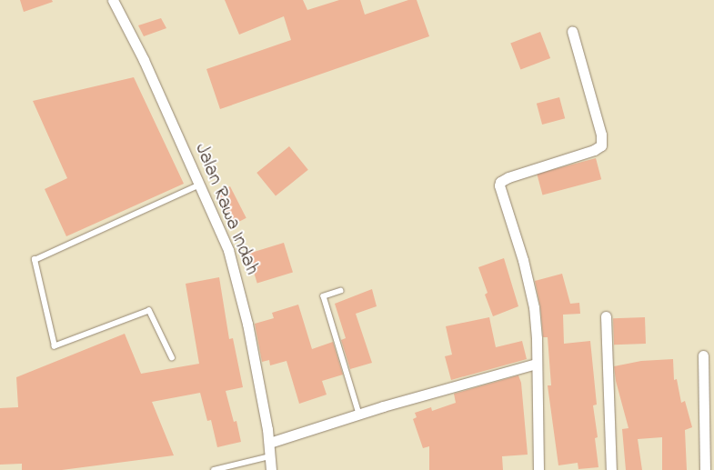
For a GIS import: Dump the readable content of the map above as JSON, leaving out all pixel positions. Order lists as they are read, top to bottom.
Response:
{
  "streets": {
    "street": ["Jalan Rawa Indah"]
  }
}
